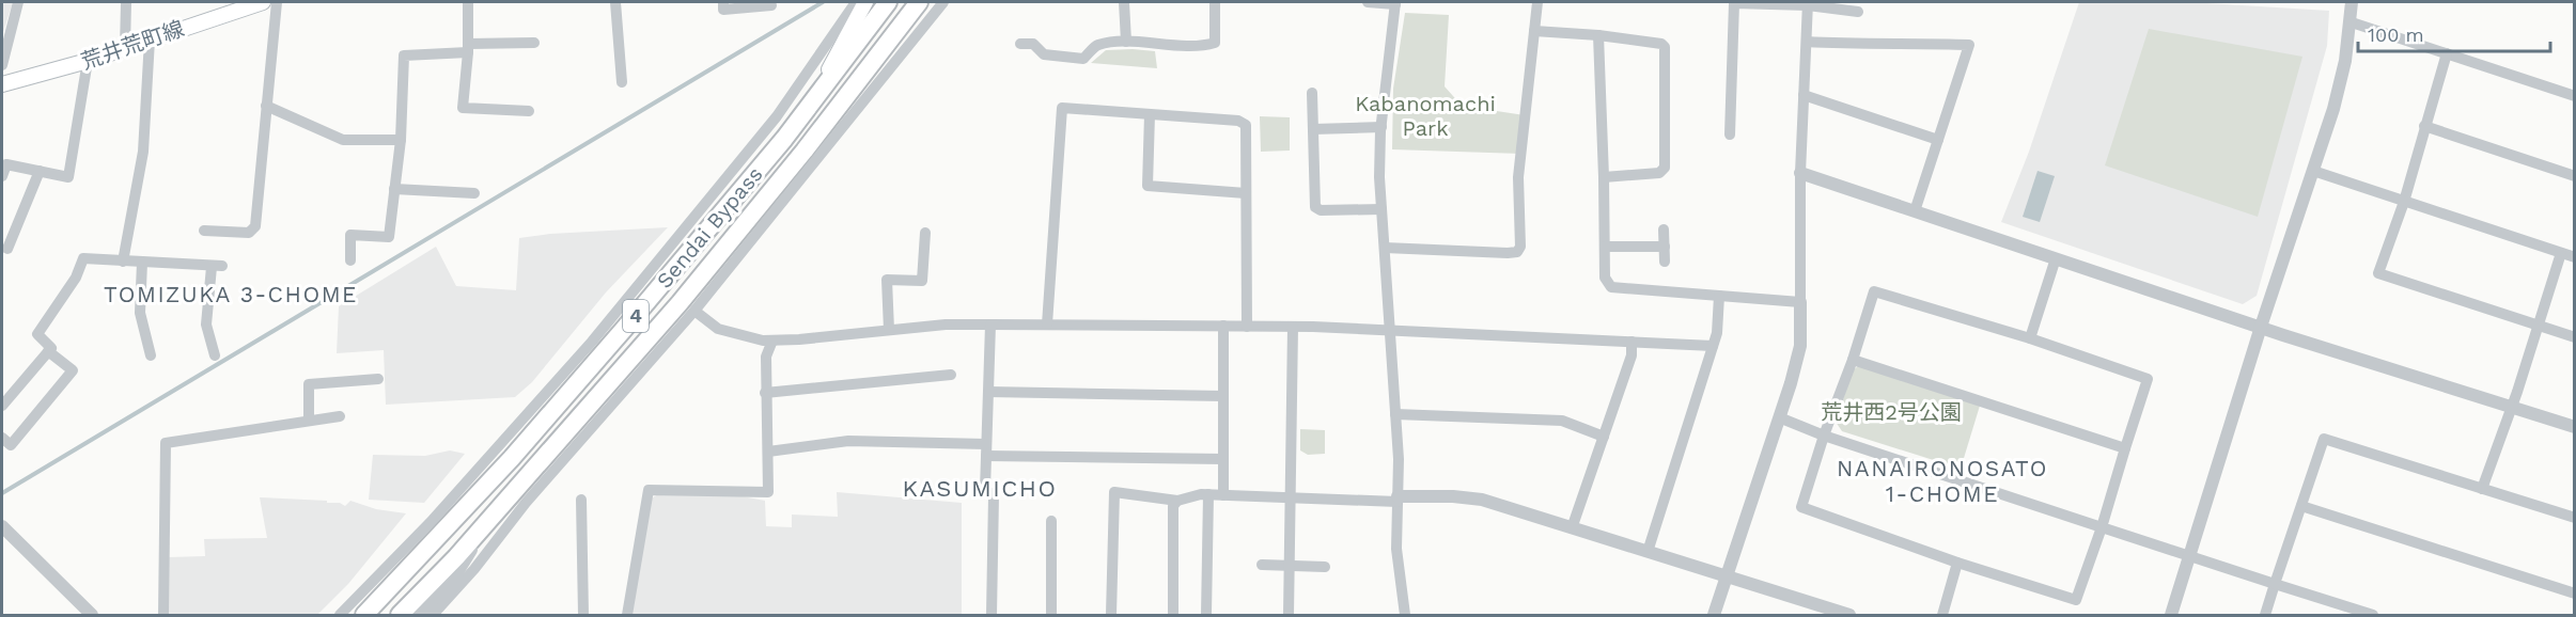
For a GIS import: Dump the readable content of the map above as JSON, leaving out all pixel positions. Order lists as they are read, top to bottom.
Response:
{
  "streets": {
    "highway": ["Sendai Bypass", "4"],
    "main road": ["荒井荒町線"]
  },
  "districts": ["TOMIZUKA 3-CHOME", "NANAIRONOSATO 1-CHOME", "KASUMICHO"],
  "parks": ["Kabanomachi Park", "荒井西2号公園"],
  "scale_bar": "100 m"
}
